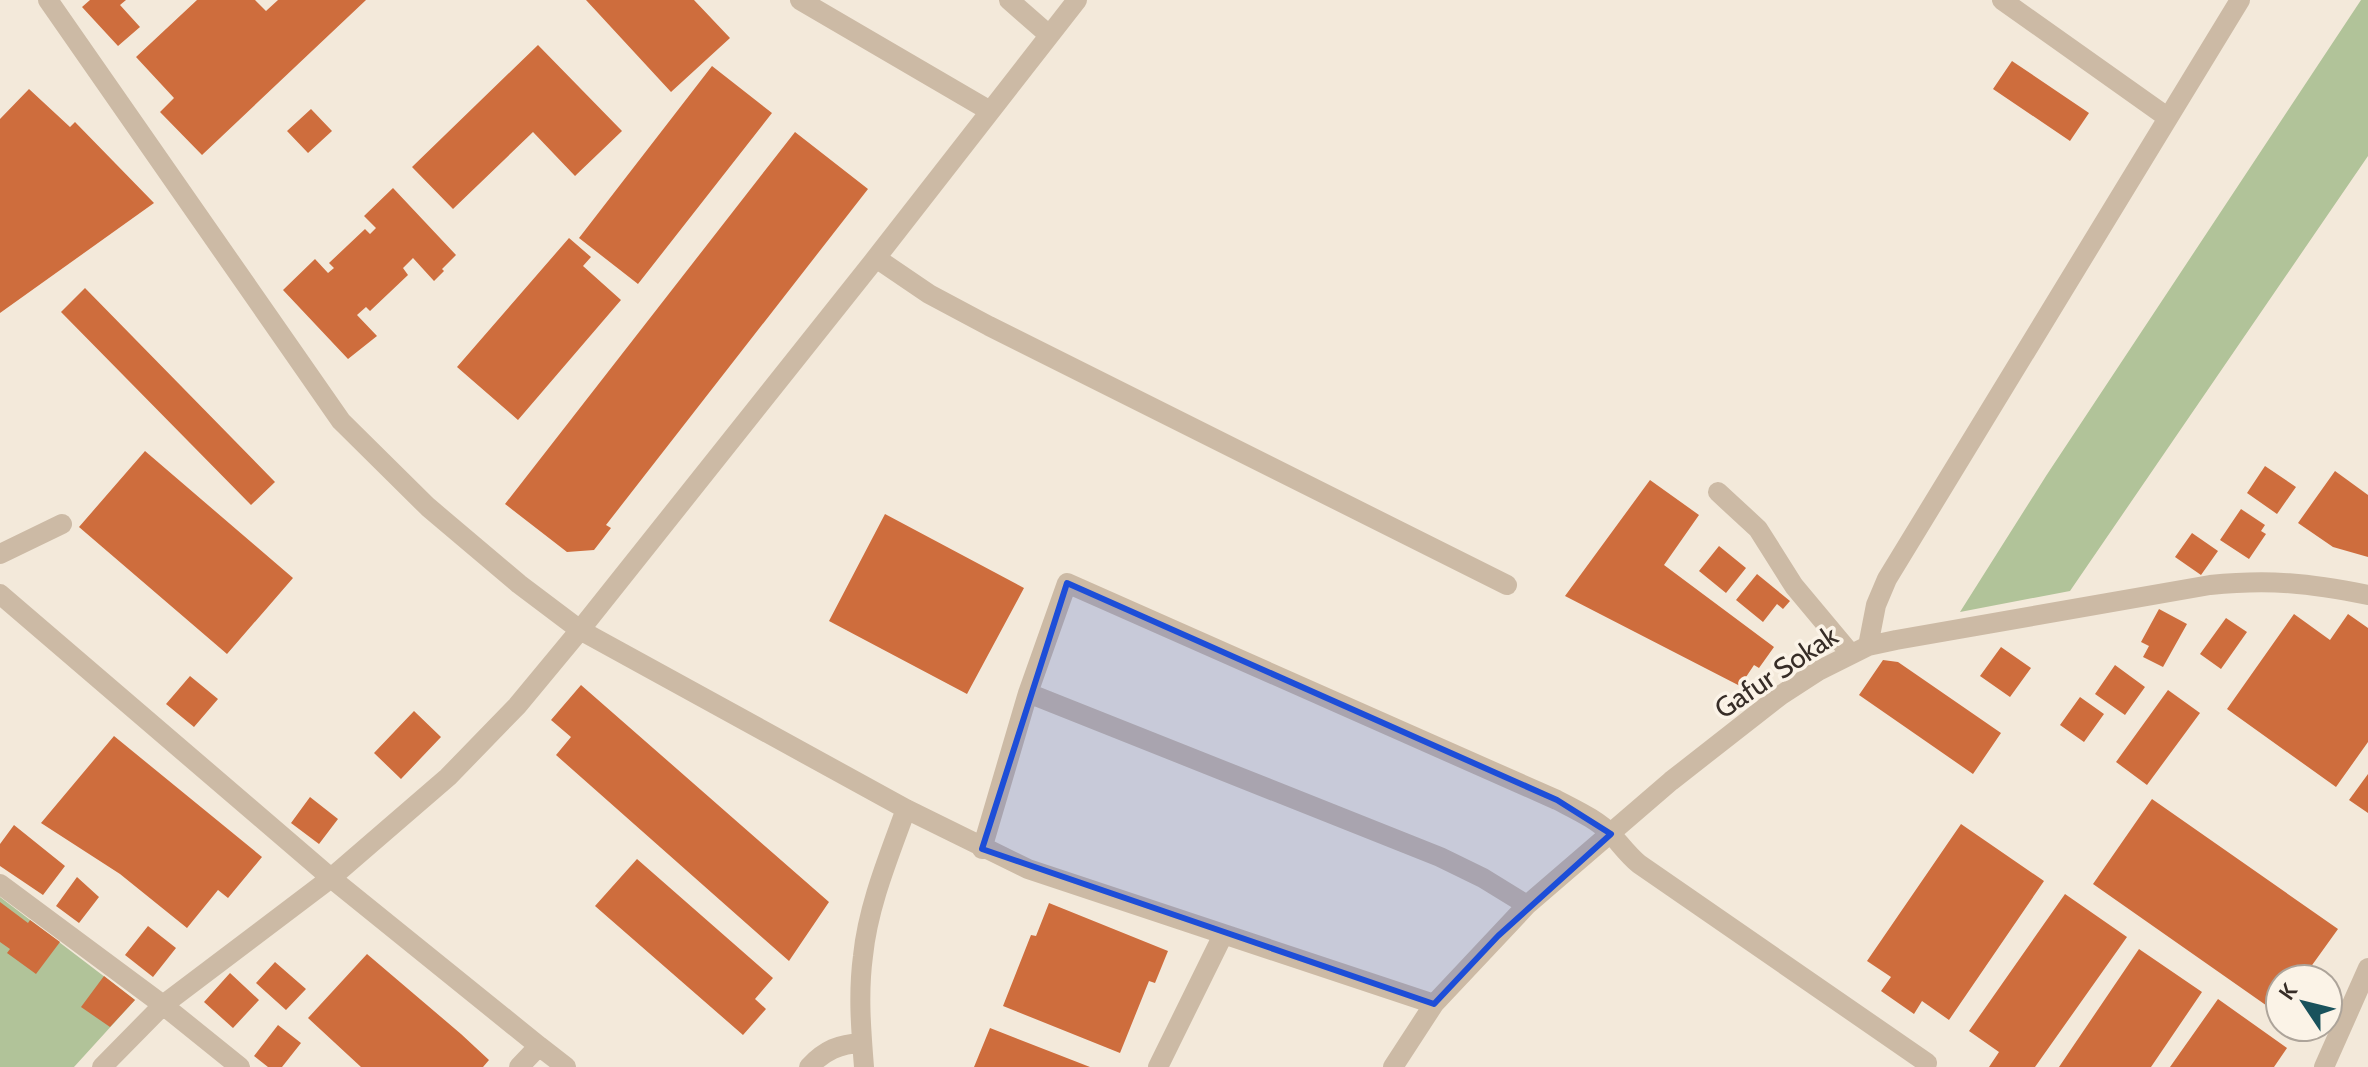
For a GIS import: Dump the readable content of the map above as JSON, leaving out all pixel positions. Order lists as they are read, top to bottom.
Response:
{
  "streets": {
    "street": ["Gafur Sokak"]
  },
  "north": "top left"
}
